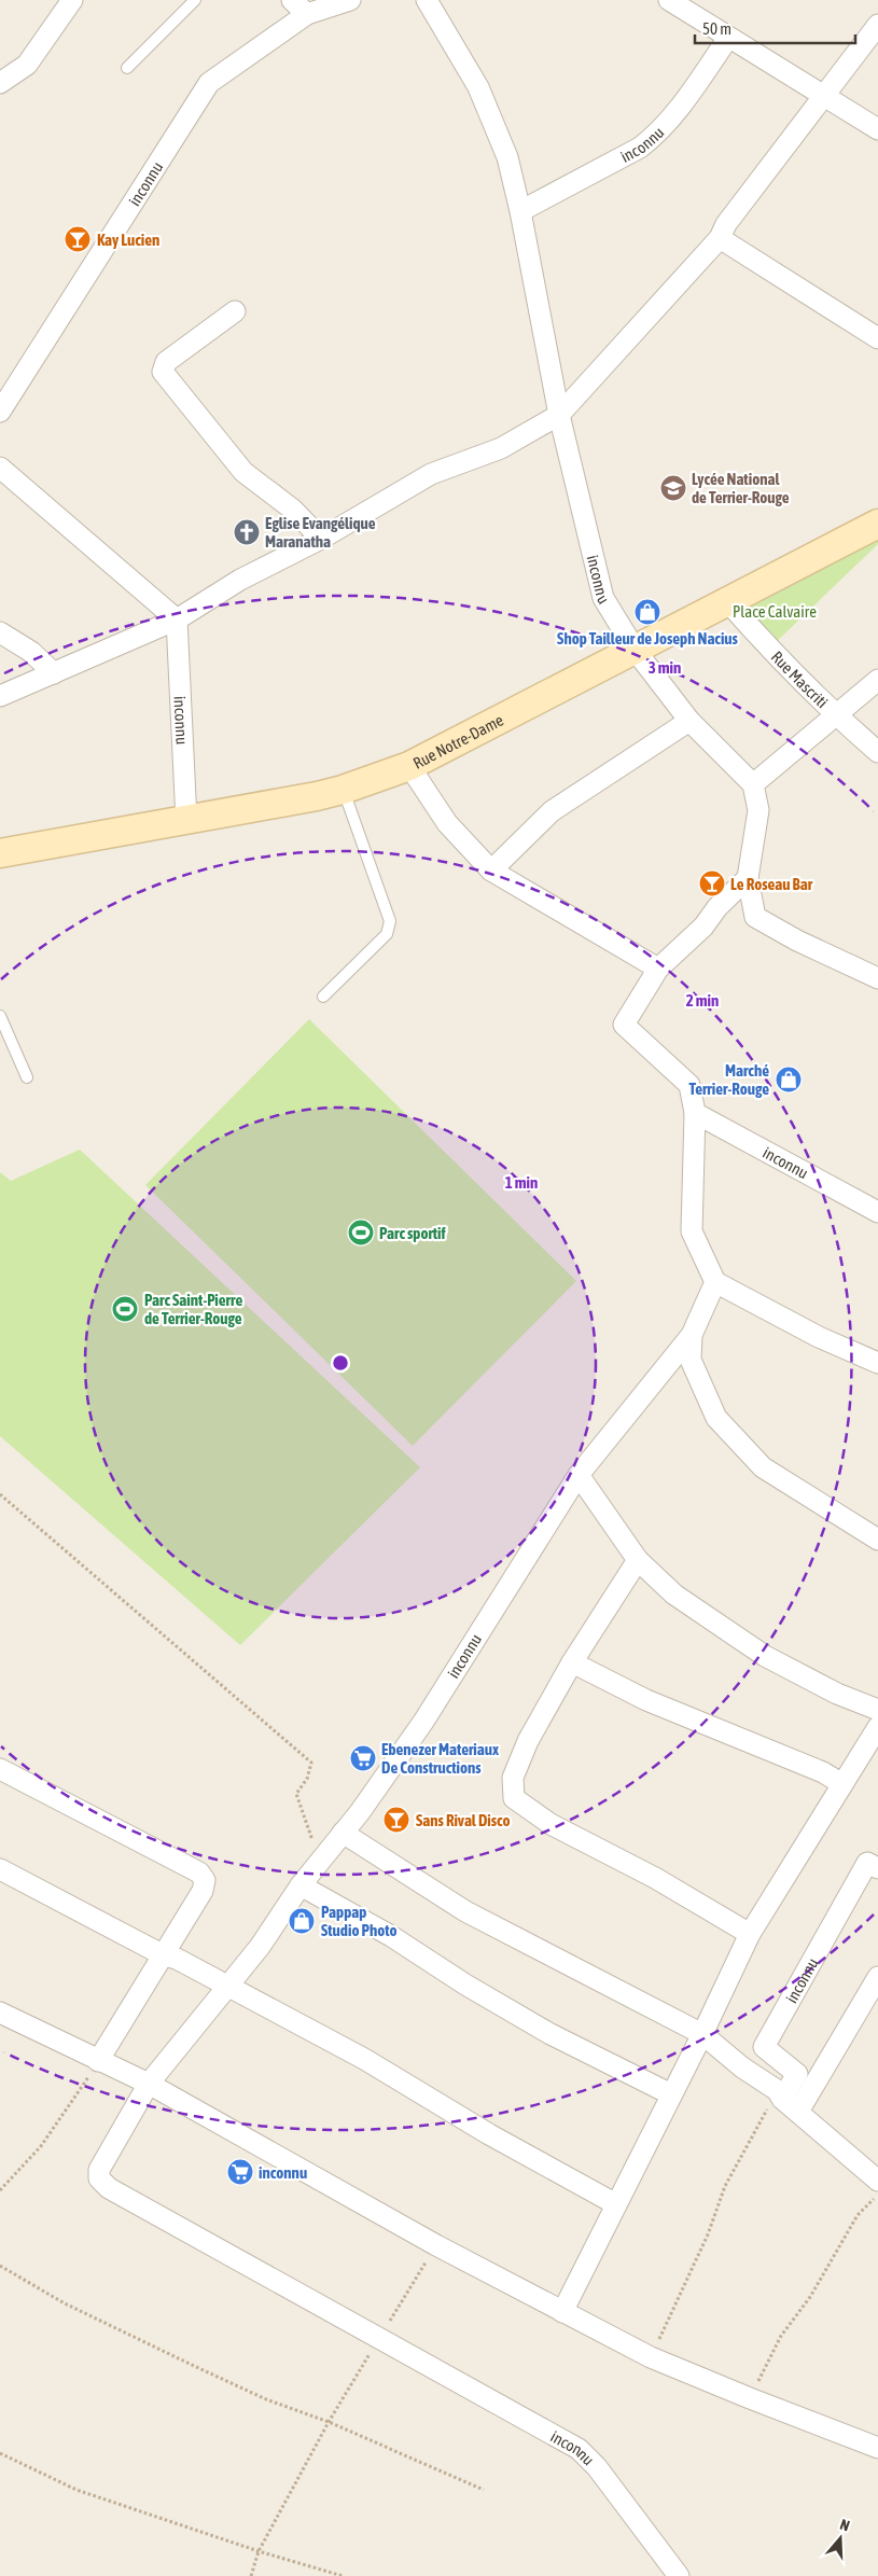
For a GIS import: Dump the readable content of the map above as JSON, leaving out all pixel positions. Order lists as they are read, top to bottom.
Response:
{
  "streets": {
    "street": ["inconnu", "Rue Mascriti", "Rue Notre-Dame"]
  },
  "crossings": [
    ["inconnu", "Rue Notre-Dame"],
    ["Rue Mascriti", "Rue Notre-Dame"]
  ],
  "parks": ["Place Calvaire"],
  "places": {
    "bar": ["Kay Lucien", "Le Roseau Bar", "Sans Rival Disco"],
    "school or university": ["Lycée National de Terrier-Rouge"],
    "church": ["Eglise Evangélique Maranatha"],
    "shop": ["Shop Tailleur de Joseph Nacius", "Marché Terrier-Rouge", "Pappap Studio Photo"],
    "sports": ["Parc sportif", "Parc Saint-Pierre de Terrier-Rouge"],
    "supermarket": ["Ebenezer Materiaux De Constructions", "inconnu"]
  },
  "scale_bar": "50 m",
  "north": "top",
  "rings": ["3 min", "2 min", "1 min"]
}
